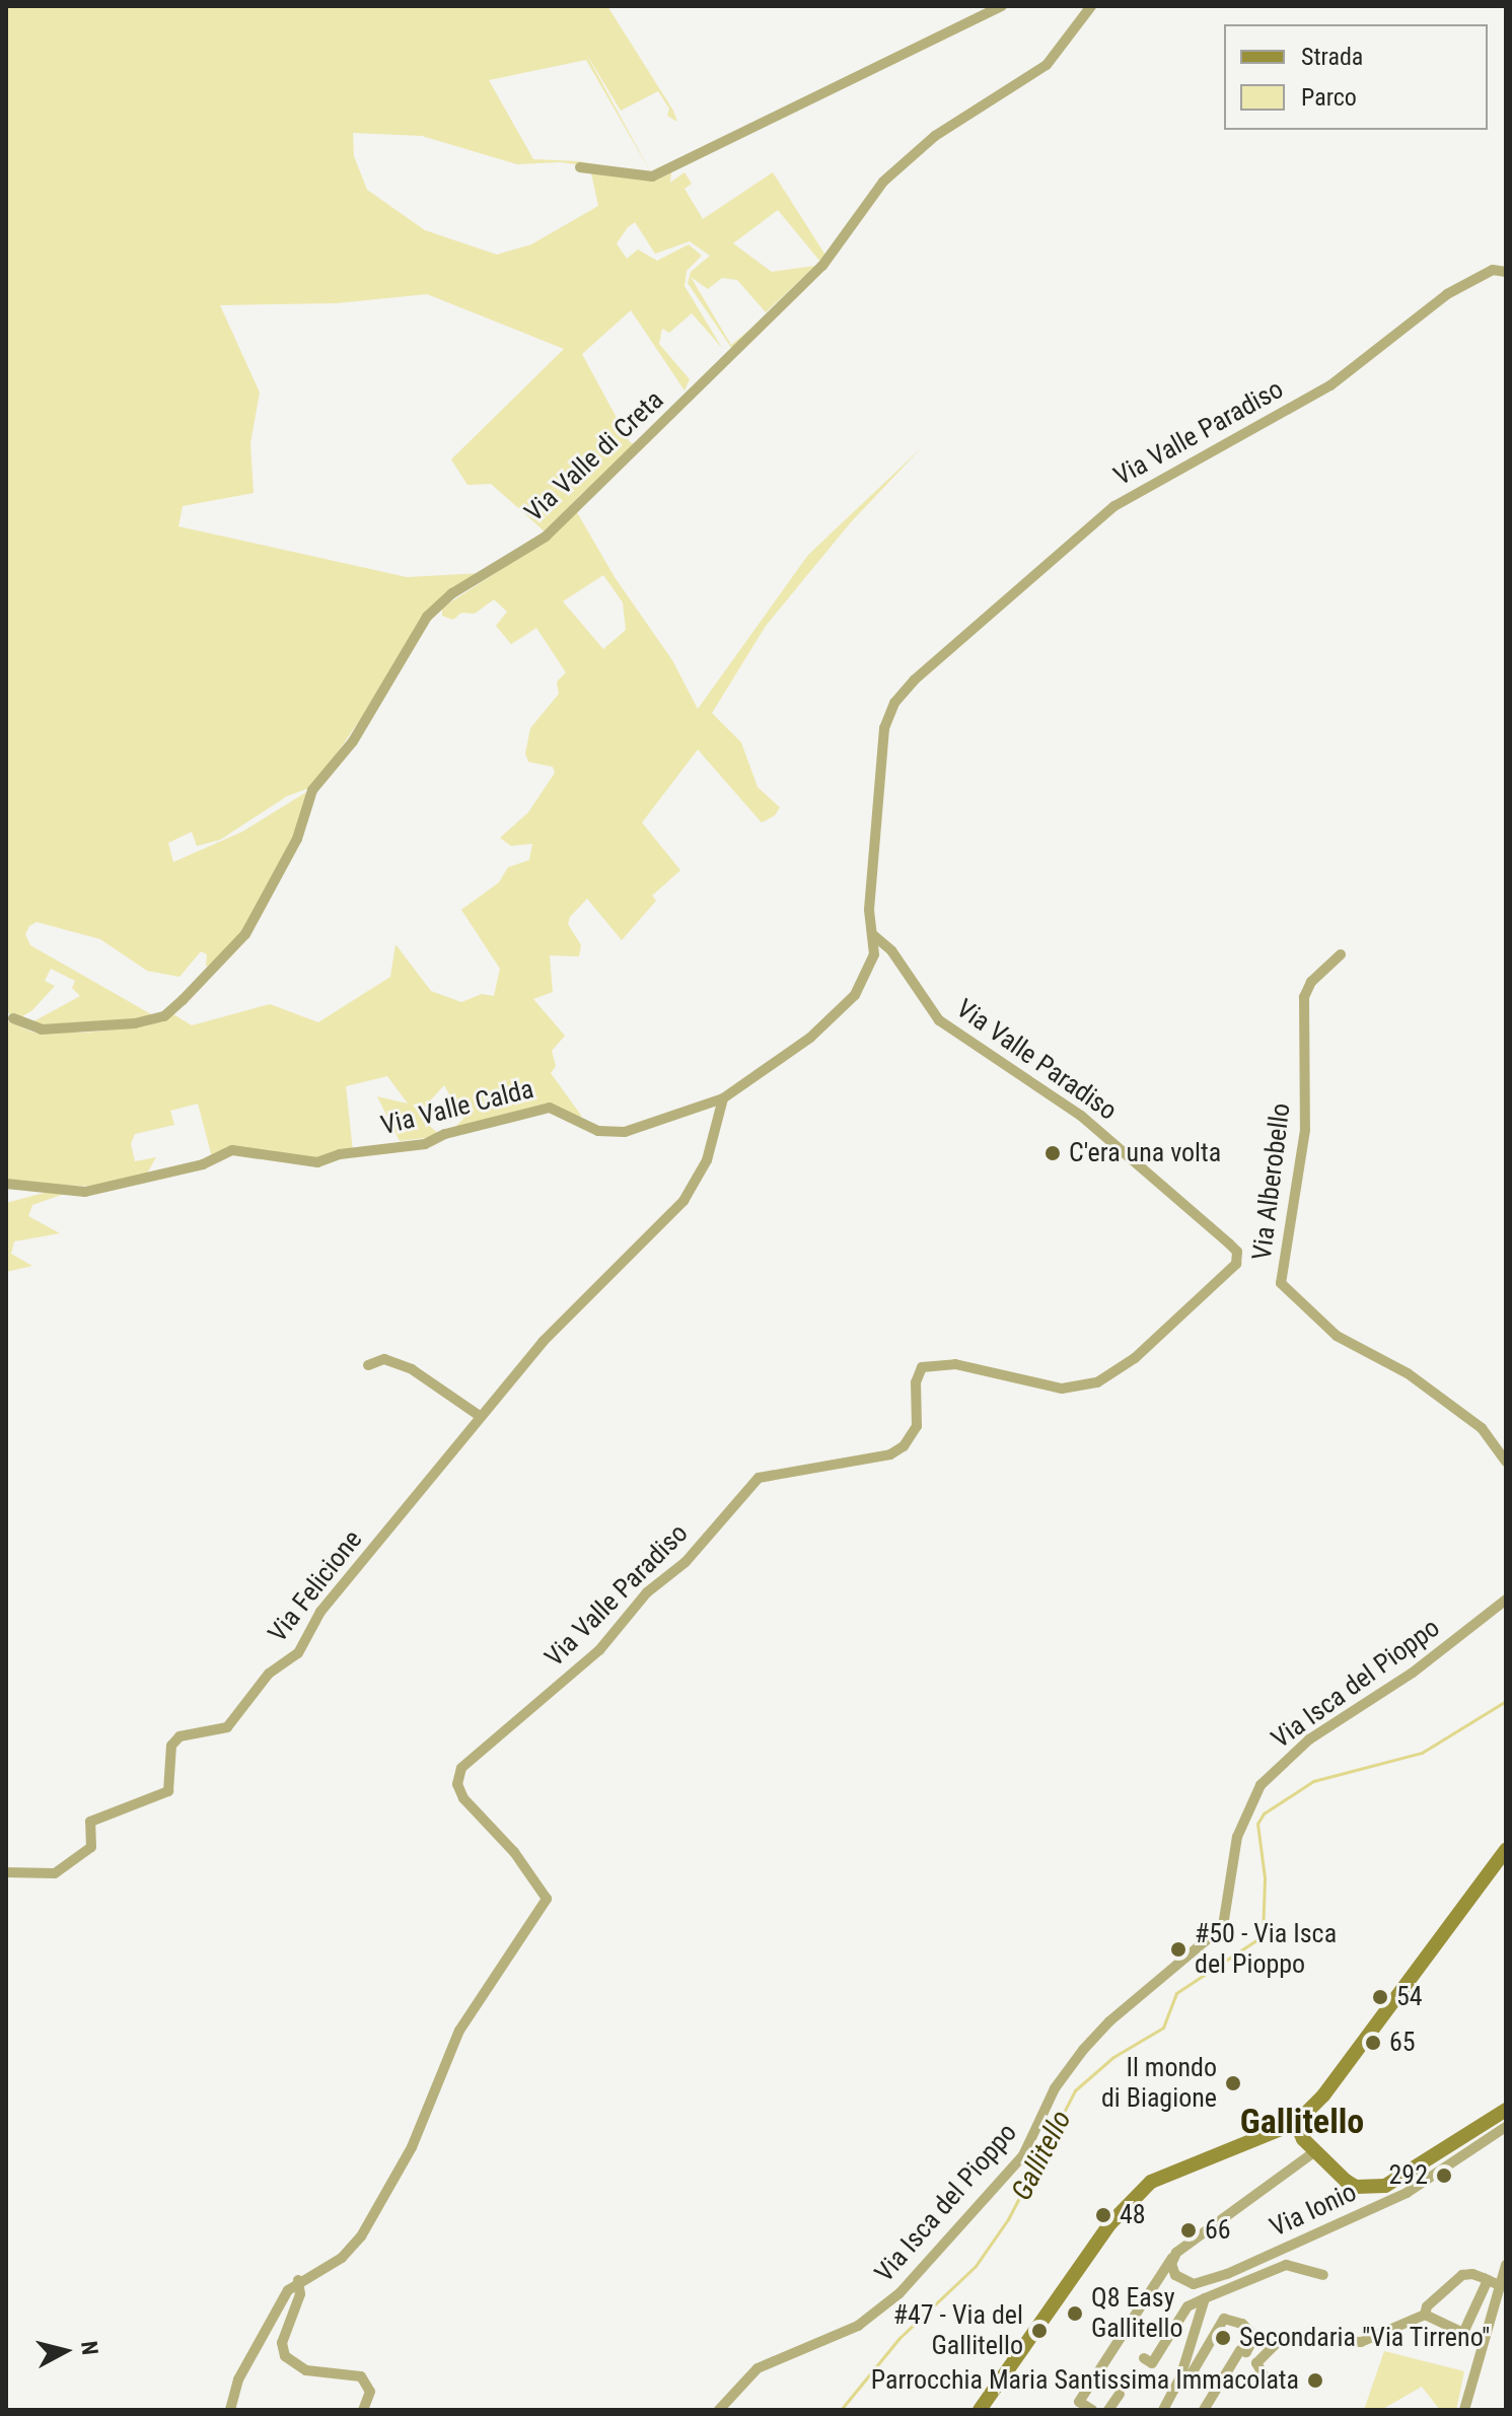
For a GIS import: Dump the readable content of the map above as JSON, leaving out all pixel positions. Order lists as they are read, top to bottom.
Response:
{
  "streets": {
    "street": [
      "Via Valle Paradiso",
      "Via Valle di Creta",
      "Via Valle Calda",
      "Via Alberobello",
      "Via Felicione",
      "Via Isca del Pioppo",
      "Via Ionio"
    ]
  },
  "crossings": [
    ["Via Valle Calda", "Via Felicione"]
  ],
  "districts": ["Gallitello"],
  "water": ["Gallitello"],
  "places": [
    "C'era una volta",
    "#50 - Via Isca del Pioppo",
    "54",
    "65",
    "Il mondo di Biagione",
    "292",
    "48",
    "66",
    "Q8 Easy Gallitello",
    "#47 - Via del Gallitello",
    "Secondaria \"Via Tirreno\"",
    "Parrocchia Maria Santissima Immacolata"
  ],
  "legend": ["Strada", "Parco"],
  "north": "right"
}
